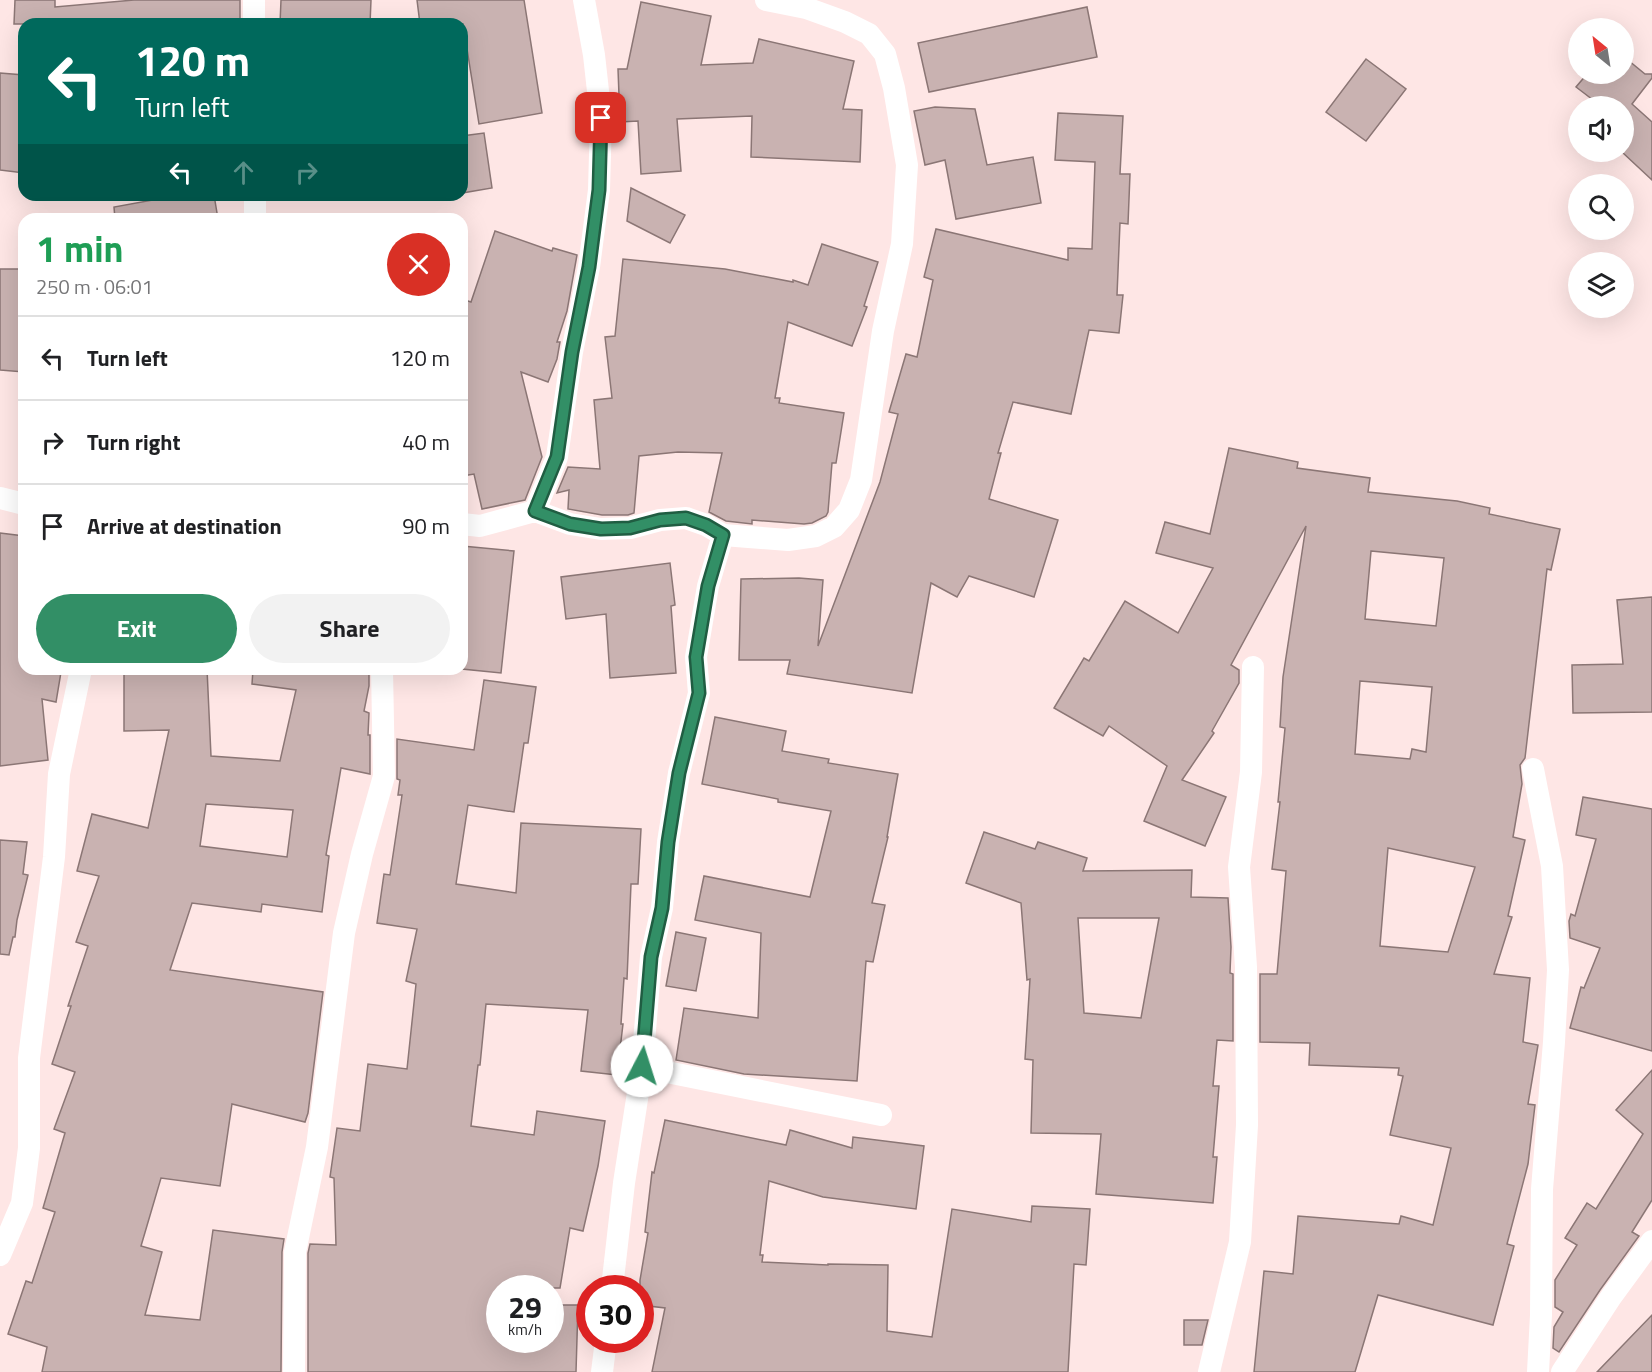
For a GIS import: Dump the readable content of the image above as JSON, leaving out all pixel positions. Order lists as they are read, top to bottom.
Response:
{
  "north": "top left",
  "page": {
    "turn": ["120 m", "Turn left"],
    "heading": ["1 min", "250 m · 06:01"],
    "list": [
      {
        "name": "Turn left",
        "value": "120 m"
      },
      {
        "name": "Turn right",
        "value": "40 m"
      },
      {
        "name": "Arrive at destination",
        "value": "90 m"
      }
    ],
    "buttons": ["Exit", "Share"],
    "speed": "29 km/h",
    "limit": "30"
  }
}
